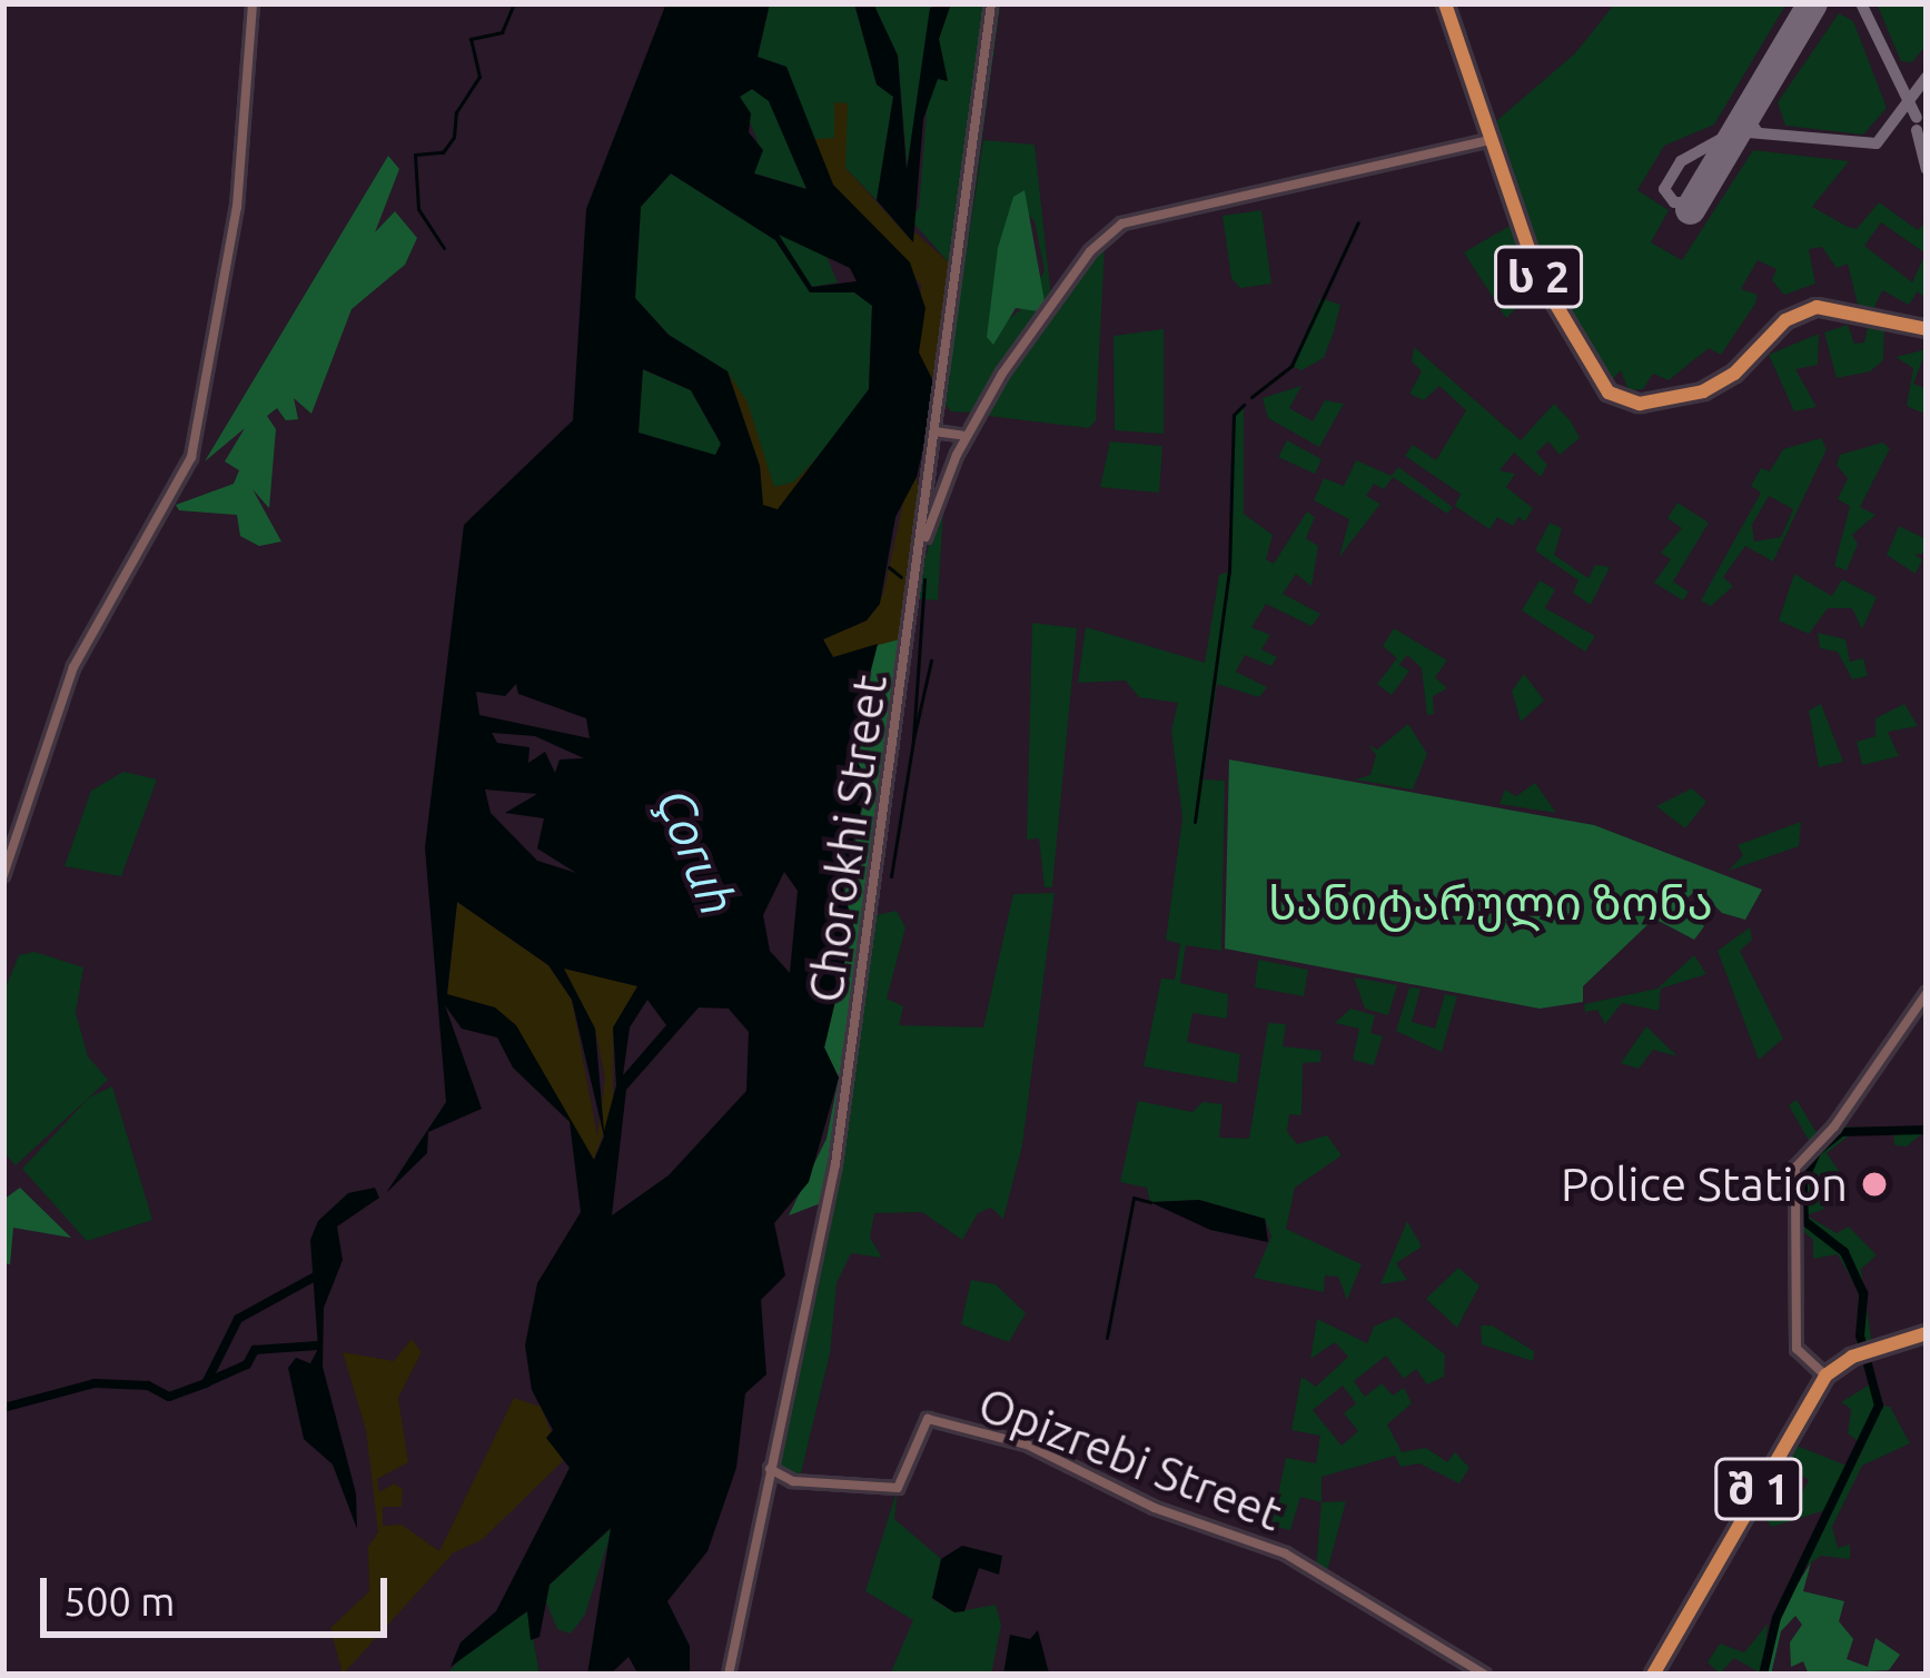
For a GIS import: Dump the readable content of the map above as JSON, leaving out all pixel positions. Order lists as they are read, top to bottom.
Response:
{
  "streets": {
    "highway": ["ს 2", "შ 1"],
    "street": ["Chorokhi Street", "Opizrebi Street"]
  },
  "crossings": [
    ["Chorokhi Street", "Opizrebi Street"]
  ],
  "water": ["Çoruh"],
  "parks": ["სანიტარული ზონა"],
  "places": ["Police Station"],
  "scale_bar": "500 m"
}
